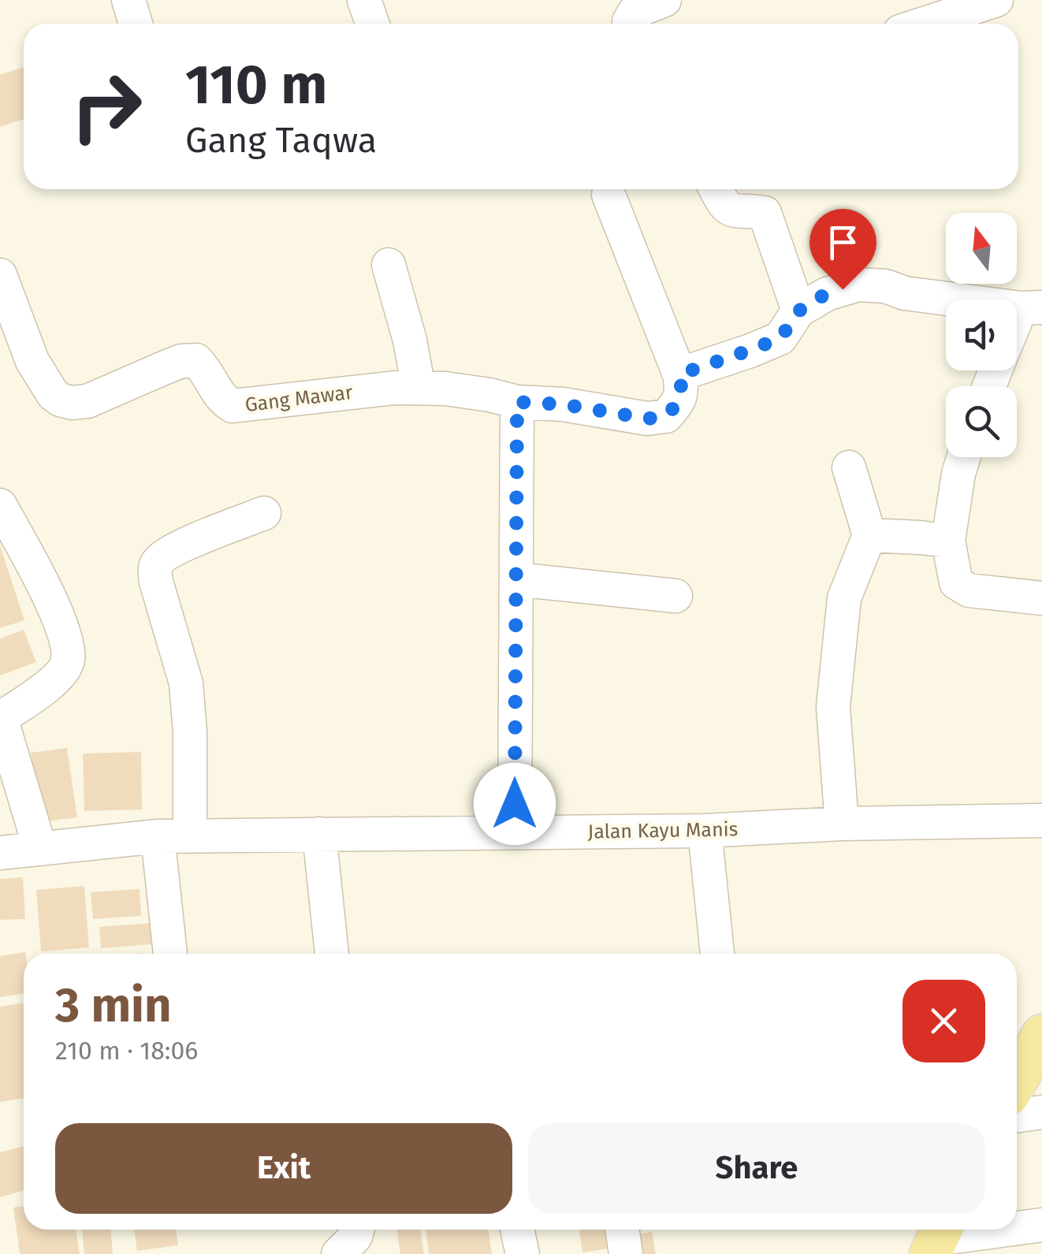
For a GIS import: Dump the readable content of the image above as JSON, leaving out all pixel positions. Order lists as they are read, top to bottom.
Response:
{
  "streets": {
    "street": ["Gang Mawar", "Jalan Kayu Manis"]
  },
  "north": "top",
  "page": {
    "turn": ["110 m", "Gang Taqwa"],
    "heading": ["3 min", "210 m · 18:06"],
    "buttons": ["Exit", "Share"]
  }
}
